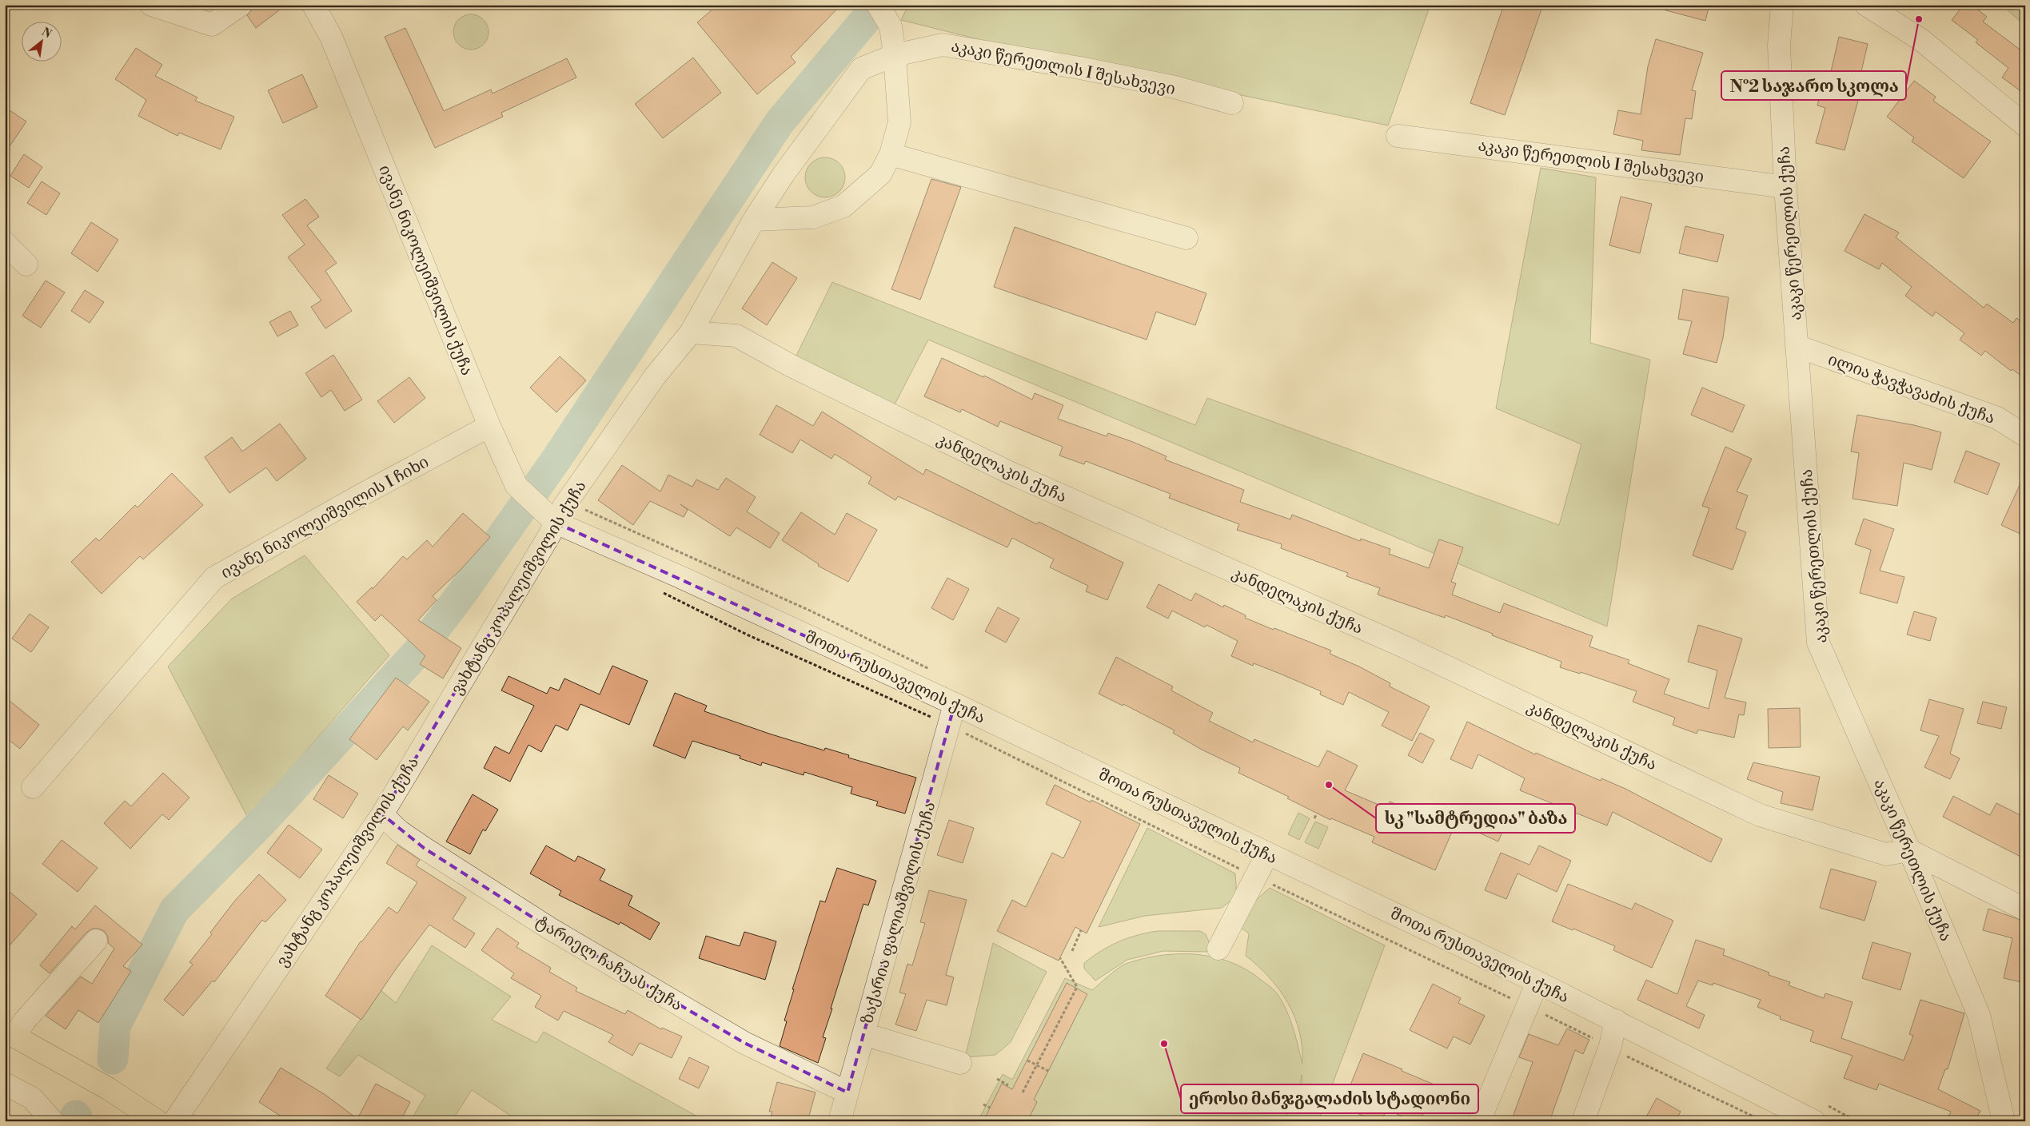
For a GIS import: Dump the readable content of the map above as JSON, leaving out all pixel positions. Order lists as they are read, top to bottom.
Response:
{
  "streets": {
    "street": [
      "აკაკი წერეთლის I შესახვევი",
      "აკაკი წერეთლის ქუჩა",
      "ივანე ნიკოლეიშვილის ქუჩა",
      "ილია ჭავჭავაძის ქუჩა",
      "კანდელაკის ქუჩა",
      "ივანე ნიკოლეიშვილის I ჩიხი",
      "ვახტანგ კოპალეიშვილის ქუჩა",
      "შოთა რუსთაველის ქუჩა",
      "ზაქარია ფალიაშვილის ქუჩა",
      "ტარიელ ჩაჩუას ქუჩა"
    ]
  },
  "crossings": [
    ["აკაკი წერეთლის I შესახვევი", "აკაკი წერეთლის ქუჩა"],
    ["აკაკი წერეთლის I შესახვევი", "ვახტანგ კოპალეიშვილის ქუჩა"],
    ["აკაკი წერეთლის ქუჩა", "ილია ჭავჭავაძის ქუჩა"],
    ["აკაკი წერეთლის ქუჩა", "კანდელაკის ქუჩა"],
    ["ივანე ნიკოლეიშვილის ქუჩა", "ივანე ნიკოლეიშვილის I ჩიხი"],
    ["ივანე ნიკოლეიშვილის ქუჩა", "ვახტანგ კოპალეიშვილის ქუჩა"],
    ["ივანე ნიკოლეიშვილის ქუჩა", "შოთა რუსთაველის ქუჩა"],
    ["კანდელაკის ქუჩა", "ვახტანგ კოპალეიშვილის ქუჩა"],
    ["ვახტანგ კოპალეიშვილის ქუჩა", "შოთა რუსთაველის ქუჩა"],
    ["ვახტანგ კოპალეიშვილის ქუჩა", "ტარიელ ჩაჩუას ქუჩა"],
    ["შოთა რუსთაველის ქუჩა", "ზაქარია ფალიაშვილის ქუჩა"],
    ["ზაქარია ფალიაშვილის ქუჩა", "ტარიელ ჩაჩუას ქუჩა"]
  ],
  "places": ["№2 საჯარო სკოლა", "სკ \"სამტრედია\" ბაზა", "ეროსი მანჯგალაძის სტადიონი"],
  "north": "top right"
}
